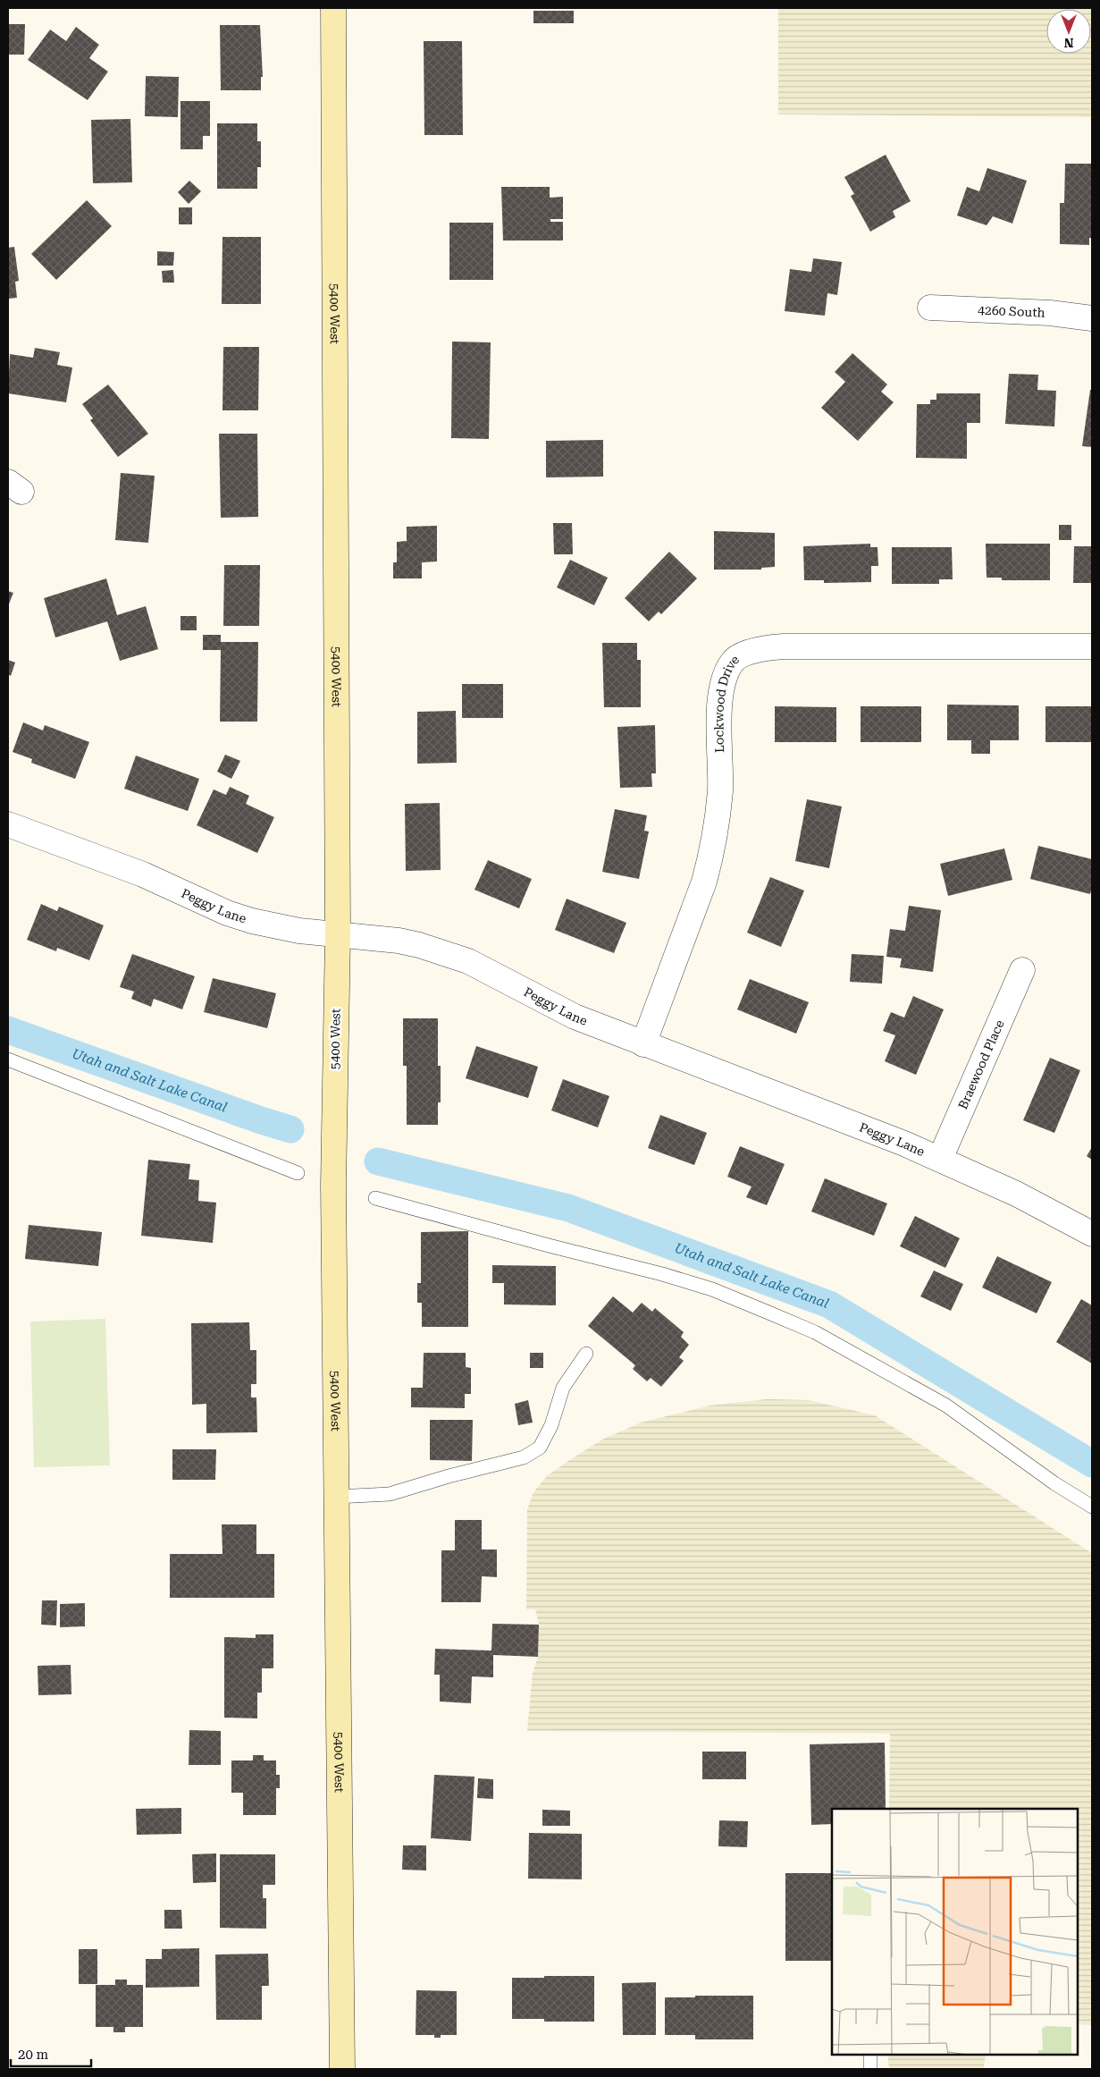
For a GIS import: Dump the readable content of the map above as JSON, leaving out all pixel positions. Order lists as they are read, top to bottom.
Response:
{
  "streets": {
    "street": [
      "4260 South",
      "5400 West",
      "Lockwood Drive",
      "Peggy Lane",
      "Braewood Place"
    ]
  },
  "crossings": [
    ["5400 West", "Peggy Lane"],
    ["Lockwood Drive", "Peggy Lane"],
    ["Peggy Lane", "Braewood Place"]
  ],
  "water": ["Utah and Salt Lake Canal"],
  "scale_bar": "20 m",
  "north": "bottom"
}
